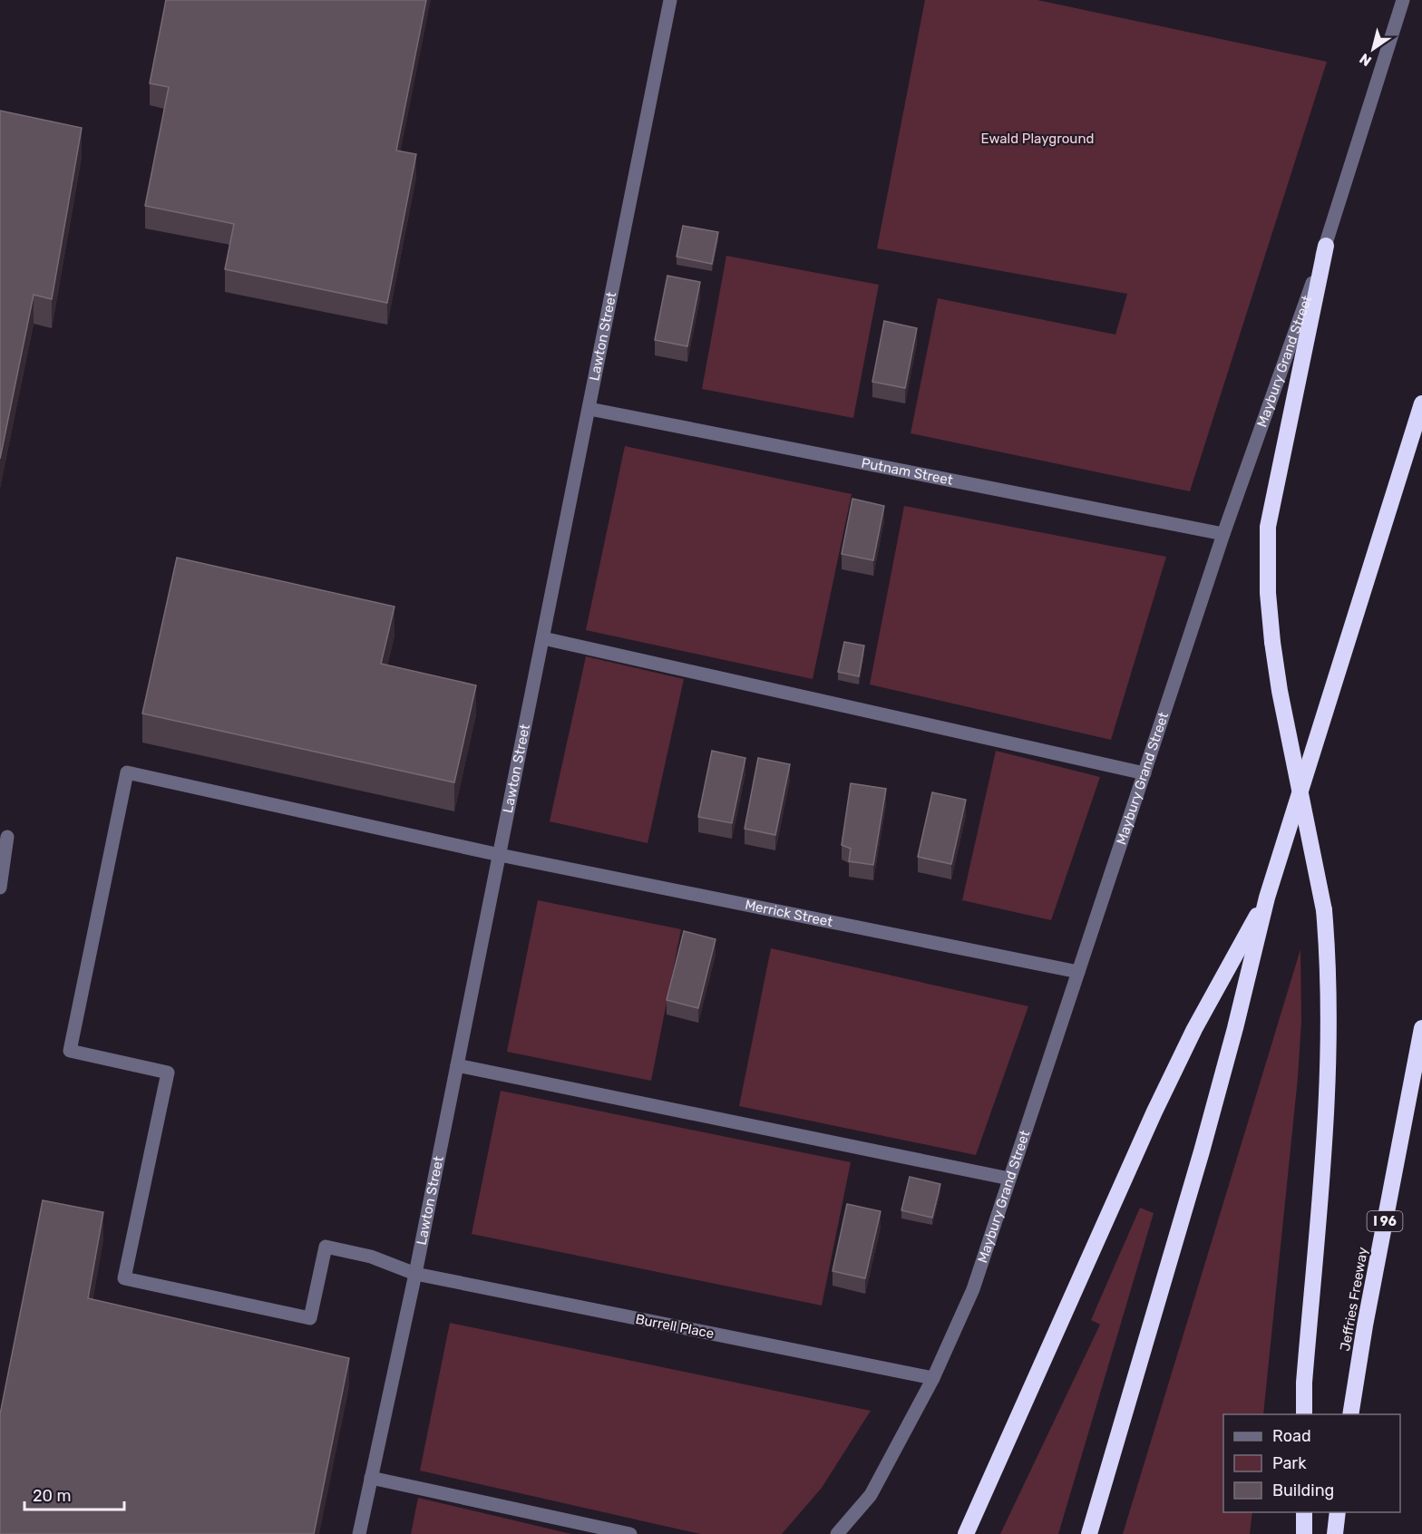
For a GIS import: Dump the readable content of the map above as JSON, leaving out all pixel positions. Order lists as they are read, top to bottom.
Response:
{
  "streets": {
    "highway": ["I 96", "Jeffries Freeway"],
    "street": [
      "Lawton Street",
      "Maybury Grand Street",
      "Putnam Street",
      "Merrick Street",
      "Burrell Place"
    ]
  },
  "crossings": [
    ["Lawton Street", "Putnam Street"],
    ["Lawton Street", "Merrick Street"],
    ["Lawton Street", "Burrell Place"],
    ["Maybury Grand Street", "Putnam Street"],
    ["Maybury Grand Street", "Merrick Street"],
    ["Maybury Grand Street", "Burrell Place"],
    ["Merrick Street", "Burrell Place"]
  ],
  "parks": ["Ewald Playground"],
  "legend": ["Road", "Park", "Building"],
  "scale_bar": "20 m",
  "north": "bottom left"
}
